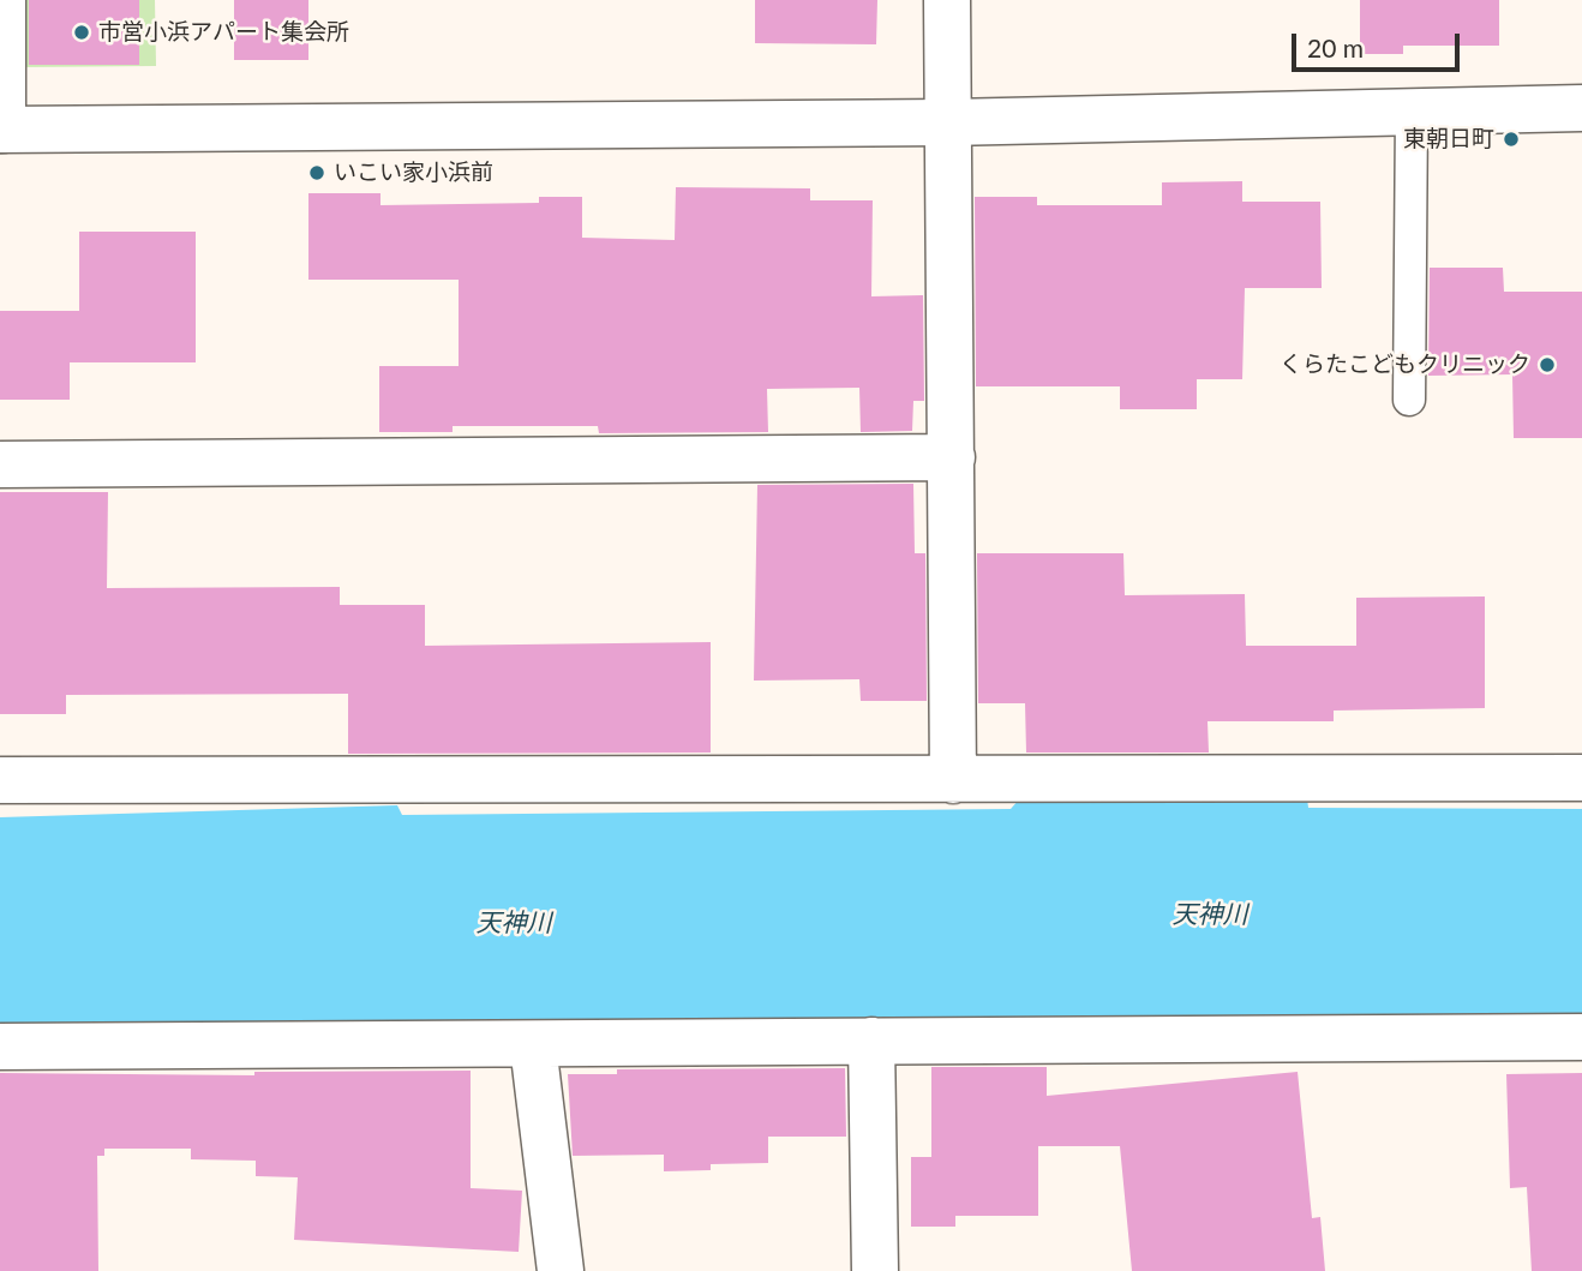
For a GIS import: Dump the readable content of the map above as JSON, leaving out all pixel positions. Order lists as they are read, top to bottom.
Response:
{
  "water": ["天神川"],
  "places": [
    "市営小浜アパート集会所",
    "東朝日町",
    "いこい家小浜前",
    "くらたこどもクリニック"
  ],
  "scale_bar": "20 m"
}
